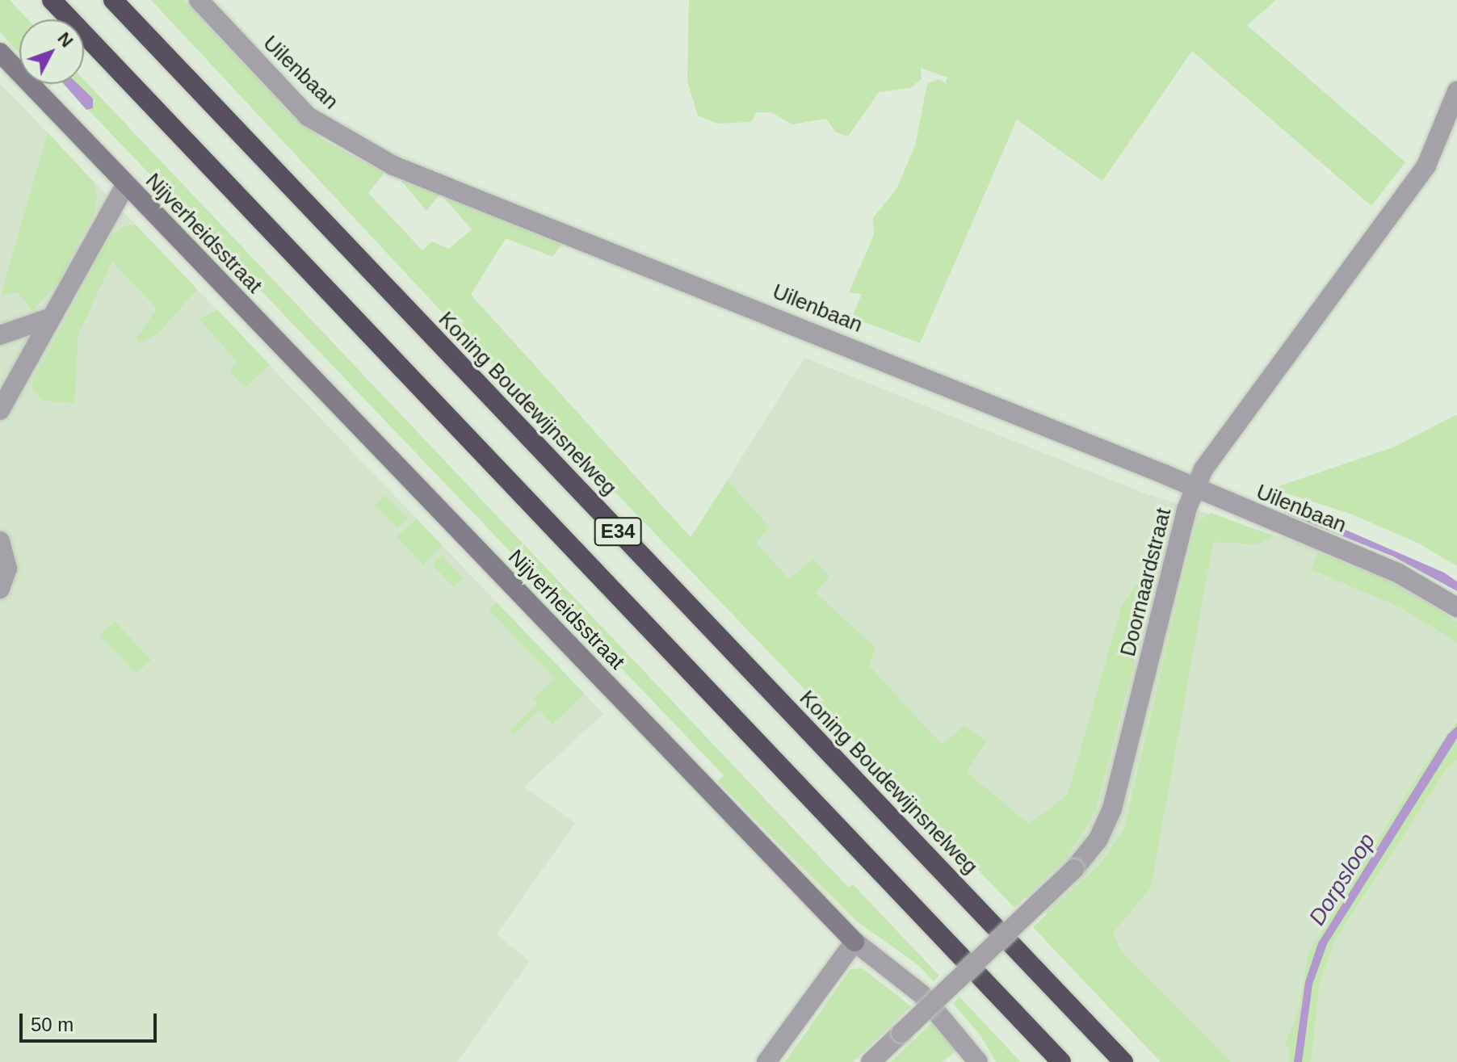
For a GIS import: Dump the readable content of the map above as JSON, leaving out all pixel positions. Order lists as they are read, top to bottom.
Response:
{
  "streets": {
    "highway": ["Koning Boudewijnsnelweg", "E34"],
    "street": ["Uilenbaan", "Nijverheidsstraat", "Doornaardstraat"]
  },
  "crossings": [
    ["Uilenbaan", "Doornaardstraat"]
  ],
  "water": ["Dorpsloop"],
  "scale_bar": "50 m",
  "north": "top right"
}
